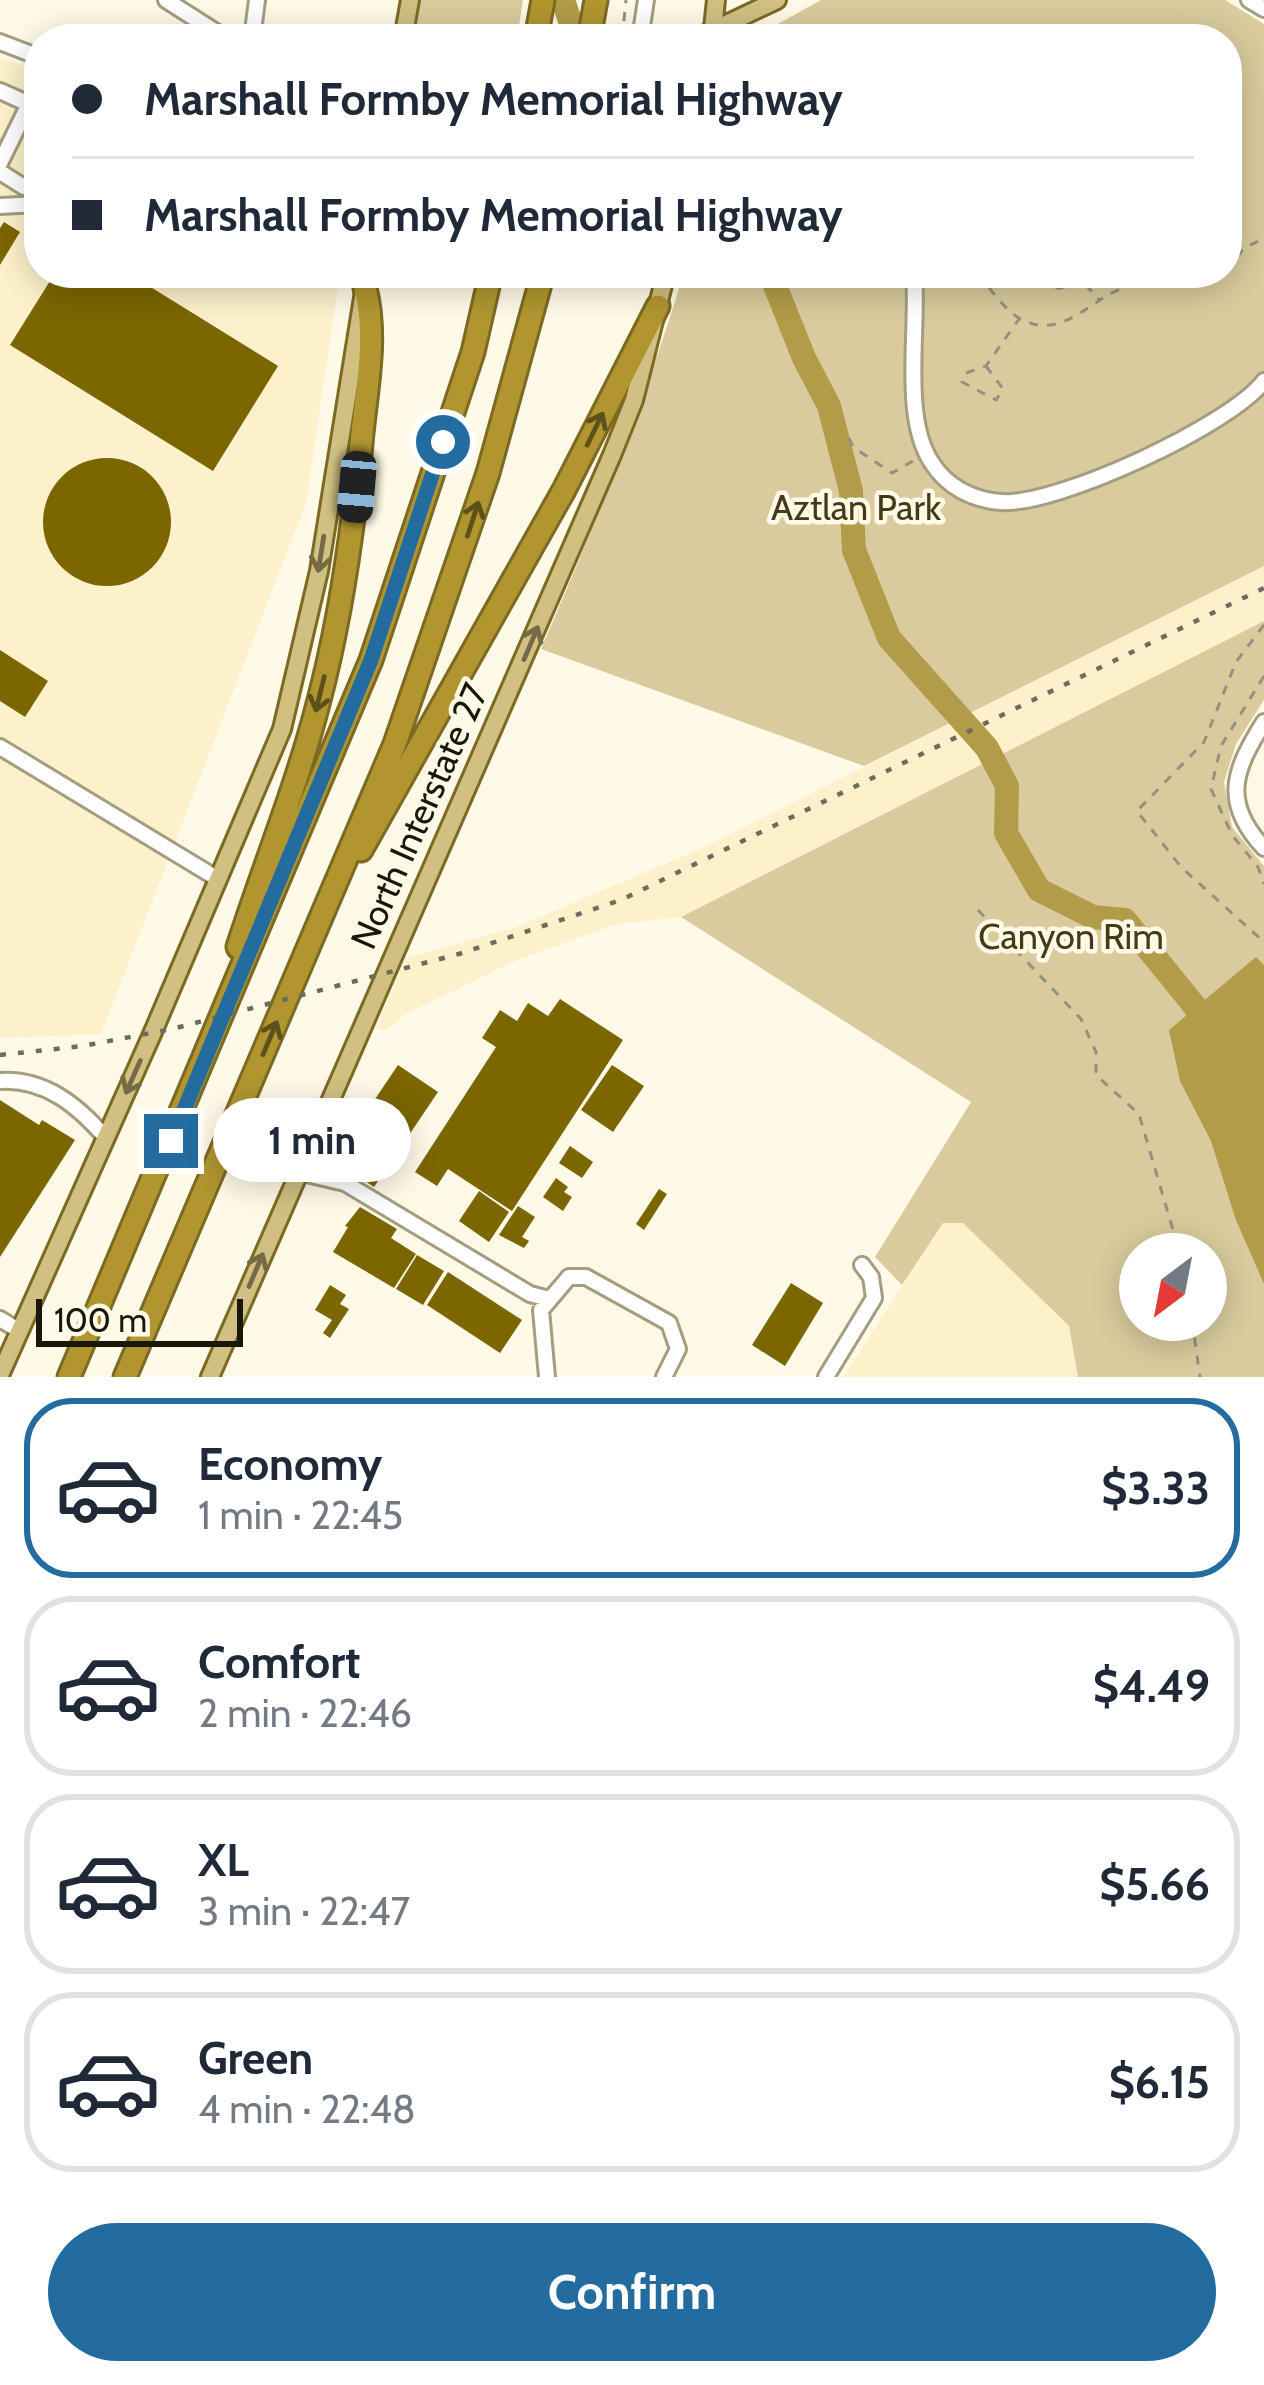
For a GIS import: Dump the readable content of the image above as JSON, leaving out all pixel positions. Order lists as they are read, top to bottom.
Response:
{
  "streets": {
    "main road": ["North Interstate 27"]
  },
  "one_way": ["North Interstate 27"],
  "parks": ["Aztlan Park", "Canyon Rim"],
  "scale_bar": "100 m",
  "north": "bottom left",
  "page": {
    "banner": ["Marshall Formby Memorial Highway", "Marshall Formby Memorial Highway"],
    "bubble": "1 min",
    "scale": "100 m",
    "list": [
      {
        "name": "Economy",
        "note": "1 min · 22:45",
        "value": "$3.33"
      },
      {
        "name": "Comfort",
        "note": "2 min · 22:46",
        "value": "$4.49"
      },
      {
        "name": "XL",
        "note": "3 min · 22:47",
        "value": "$5.66"
      },
      {
        "name": "Green",
        "note": "4 min · 22:48",
        "value": "$6.15"
      }
    ],
    "buttons": "Confirm"
  }
}
